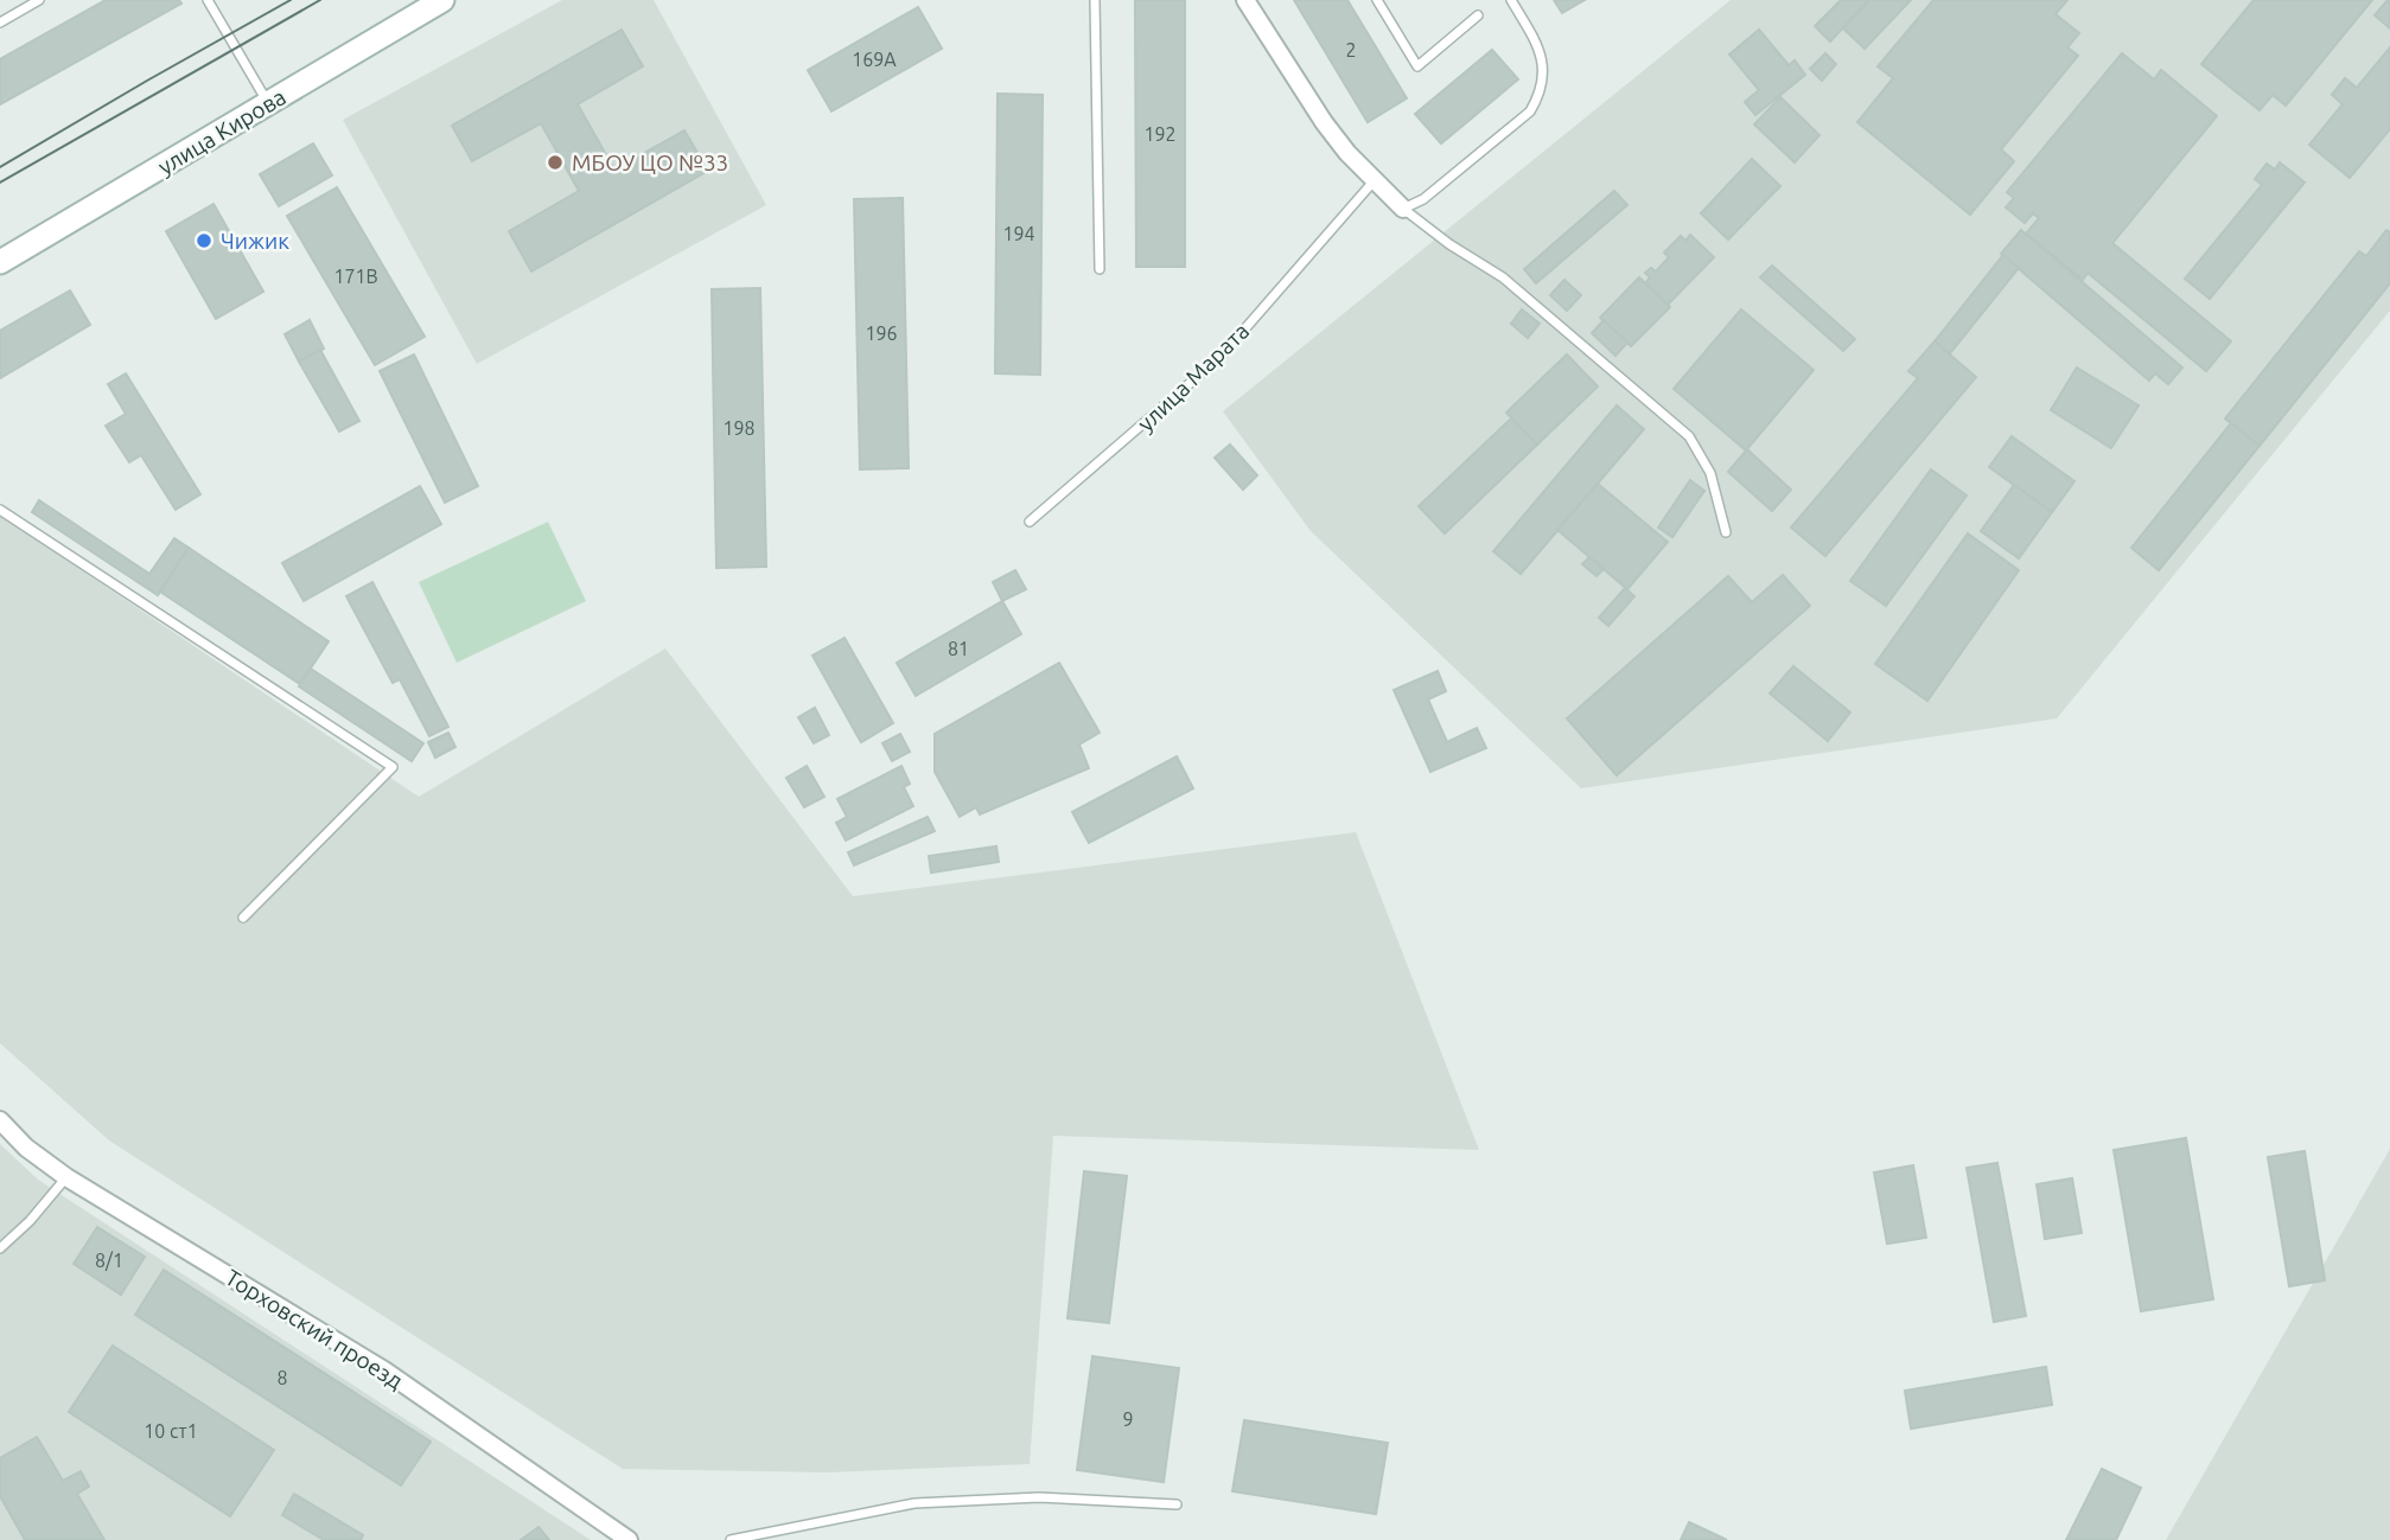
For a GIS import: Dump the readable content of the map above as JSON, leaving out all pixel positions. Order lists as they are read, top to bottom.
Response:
{
  "streets": {
    "street": ["улица Кирова", "Торховский проезд"],
    "lane": ["улица Марата"]
  },
  "places": ["МБОУ ЦО №33", "Чижик"],
  "house_numbers": [
    "2",
    "169А",
    "192",
    "194",
    "171В",
    "196",
    "198",
    "81",
    "8/1",
    "8",
    "9",
    "10 ст1"
  ]
}
